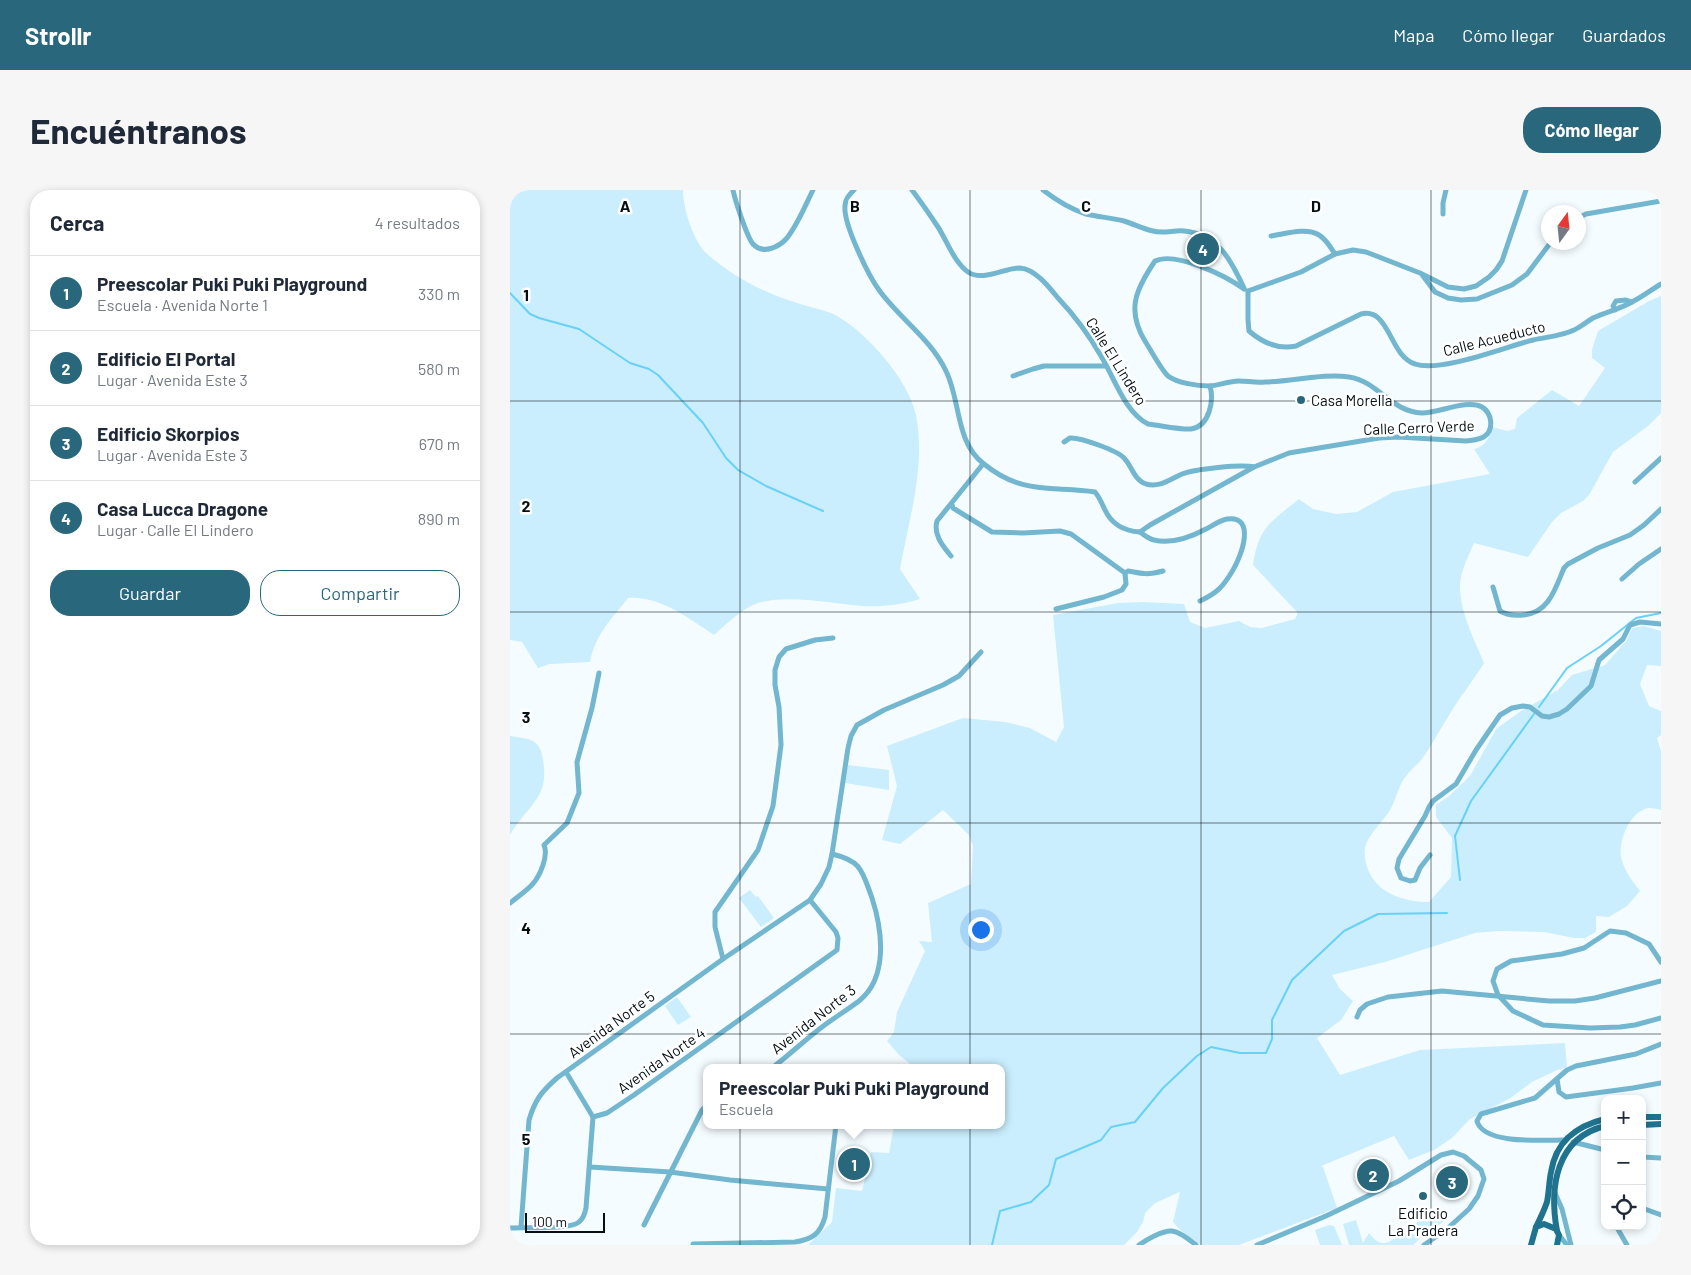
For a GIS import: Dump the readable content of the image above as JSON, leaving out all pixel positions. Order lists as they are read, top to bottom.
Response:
{
  "streets": {
    "street": [
      "Calle Acueducto",
      "Calle El Lindero",
      "Calle Cerro Verde",
      "Avenida Norte 3",
      "Avenida Norte 5",
      "Avenida Norte 4"
    ]
  },
  "crossings": [
    ["Calle Acueducto", "Calle Cerro Verde"],
    ["Calle El Lindero", "Calle Cerro Verde"],
    ["Avenida Norte 5", "Avenida Norte 4"]
  ],
  "places": ["Casa Morella", "Edificio La Pradera"],
  "scale_bar": "100 m",
  "north": "top",
  "page": {
    "header": "Strollr",
    "nav": ["Mapa", "Cómo llegar", "Guardados"],
    "buttons": [
      "Cómo llegar",
      ["Guardar", "Compartir"]
    ],
    "title": "Encuéntranos",
    "heading": ["Cerca", "4 resultados"],
    "pins": [
      "4",
      "1",
      "2",
      "3"
    ],
    "list": [
      {
        "mark": "1",
        "name": "Preescolar Puki Puki Playground",
        "note": "Escuela · Avenida Norte 1",
        "value": "330 m"
      },
      {
        "mark": "2",
        "name": "Edificio El Portal",
        "note": "Lugar · Avenida Este 3",
        "value": "580 m"
      },
      {
        "mark": "3",
        "name": "Edificio Skorpios",
        "note": "Lugar · Avenida Este 3",
        "value": "670 m"
      },
      {
        "mark": "4",
        "name": "Casa Lucca Dragone",
        "note": "Lugar · Calle El Lindero",
        "value": "890 m"
      }
    ],
    "popup": ["Preescolar Puki Puki Playground", "Escuela"],
    "map_buttons": ["+", "−"],
    "scale": "100 m"
  },
  "grid": {
    "columns": [
      "A",
      "B",
      "C",
      "D"
    ],
    "rows": [
      "1",
      "2",
      "3",
      "4",
      "5"
    ]
  }
}
